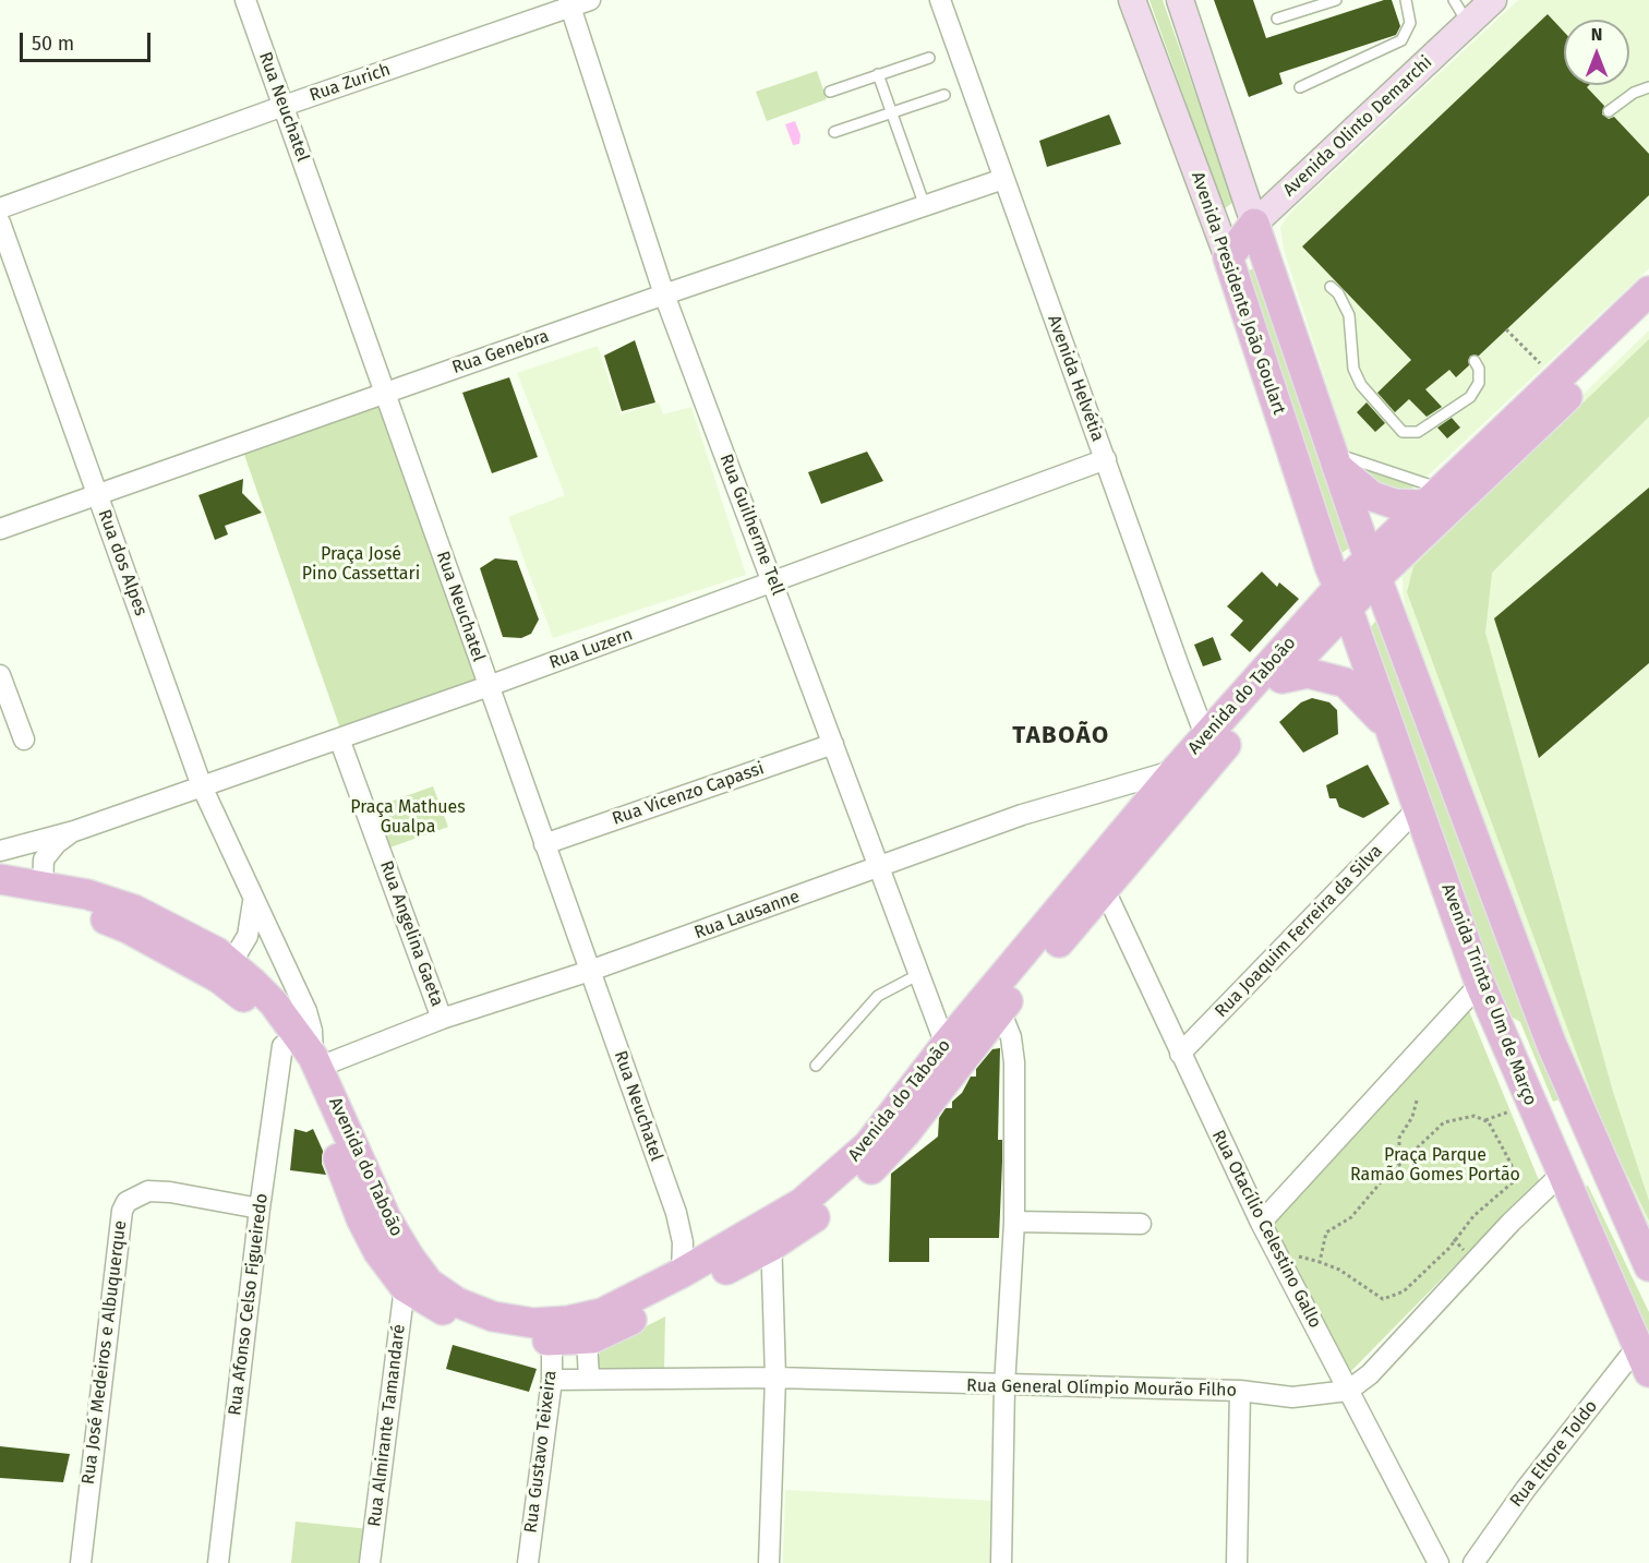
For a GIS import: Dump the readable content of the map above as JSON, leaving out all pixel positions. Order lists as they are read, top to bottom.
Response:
{
  "streets": {
    "main road": [
      "Avenida Olinto Demarchi",
      "Avenida Presidente João Goulart",
      "Avenida do Taboão",
      "Avenida Trinta e Um de Março"
    ],
    "street": [
      "Rua Zurich",
      "Rua Neuchatel",
      "Rua Genebra",
      "Avenida Helvétia",
      "Rua Guilherme Tell",
      "Rua dos Alpes",
      "Rua Luzern",
      "Rua Vicenzo Capassi",
      "Rua Lausanne",
      "Rua Joaquim Ferreira da Silva",
      "Rua Angelina Gaeta",
      "Rua Otacílio Celestino Gallo",
      "Rua Afonso Celso Figueiredo",
      "Rua José Medeiros e Albuquerque",
      "Rua General Olímpio Mourão Filho",
      "Rua Almirante Tamandaré",
      "Rua Gustavo Teixeira",
      "Rua Eltore Toldo"
    ]
  },
  "crossings": [
    ["Rua Zurich", "Rua Neuchatel"],
    ["Rua Zurich", "Rua Guilherme Tell"],
    ["Rua Neuchatel", "Rua Genebra"],
    ["Rua Neuchatel", "Rua Luzern"],
    ["Rua Neuchatel", "Avenida do Taboão"],
    ["Rua Neuchatel", "Rua Vicenzo Capassi"],
    ["Rua Neuchatel", "Rua Lausanne"],
    ["Avenida Olinto Demarchi", "Avenida Presidente João Goulart"],
    ["Avenida Presidente João Goulart", "Avenida do Taboão"],
    ["Avenida Presidente João Goulart", "Avenida Trinta e Um de Março"],
    ["Rua Genebra", "Avenida Helvétia"],
    ["Rua Genebra", "Rua Guilherme Tell"],
    ["Rua Genebra", "Rua dos Alpes"],
    ["Avenida Helvétia", "Rua Luzern"],
    ["Avenida Helvétia", "Avenida do Taboão"],
    ["Rua Guilherme Tell", "Rua Luzern"],
    ["Rua Guilherme Tell", "Avenida do Taboão"],
    ["Rua Guilherme Tell", "Rua Vicenzo Capassi"],
    ["Rua Guilherme Tell", "Rua Lausanne"],
    ["Rua dos Alpes", "Rua Luzern"],
    ["Rua dos Alpes", "Avenida do Taboão"],
    ["Rua dos Alpes", "Rua Lausanne"],
    ["Rua Luzern", "Avenida do Taboão"],
    ["Rua Luzern", "Rua Angelina Gaeta"],
    ["Avenida do Taboão", "Rua Lausanne"],
    ["Avenida do Taboão", "Avenida Trinta e Um de Março"],
    ["Avenida do Taboão", "Rua Otacílio Celestino Gallo"],
    ["Avenida do Taboão", "Rua Afonso Celso Figueiredo"],
    ["Avenida do Taboão", "Rua Almirante Tamandaré"],
    ["Avenida do Taboão", "Rua Gustavo Teixeira"],
    ["Rua Lausanne", "Rua Angelina Gaeta"],
    ["Rua Joaquim Ferreira da Silva", "Avenida Trinta e Um de Março"],
    ["Rua Joaquim Ferreira da Silva", "Rua Otacílio Celestino Gallo"],
    ["Avenida Trinta e Um de Março", "Rua Eltore Toldo"],
    ["Rua Otacílio Celestino Gallo", "Rua General Olímpio Mourão Filho"],
    ["Rua Afonso Celso Figueiredo", "Rua José Medeiros e Albuquerque"],
    ["Rua General Olímpio Mourão Filho", "Rua Gustavo Teixeira"]
  ],
  "districts": ["TABOÃO"],
  "parks": ["Praça José Pino Cassettari", "Praça Mathues Gualpa", "Praça Parque Ramão Gomes Portão"],
  "scale_bar": "50 m",
  "north": "top"
}
